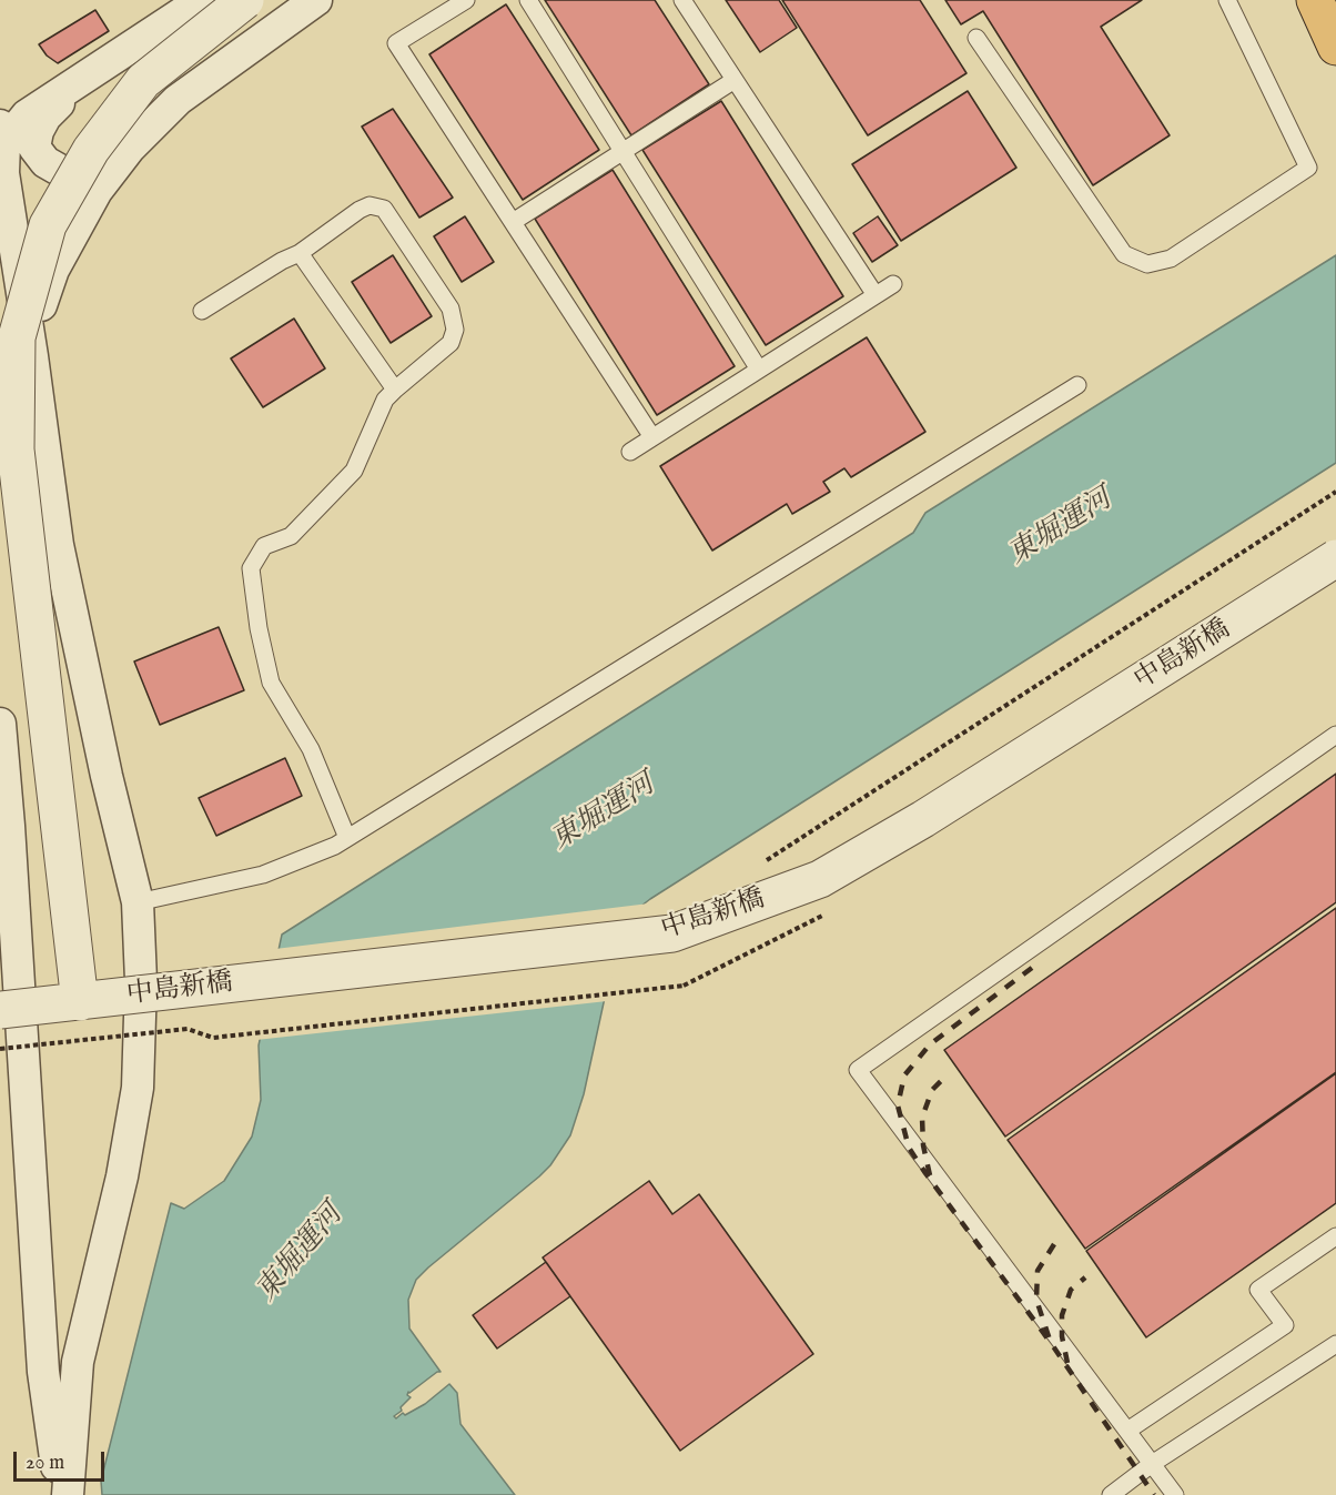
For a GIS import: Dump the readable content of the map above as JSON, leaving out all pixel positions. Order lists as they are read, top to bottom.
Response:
{
  "streets": {
    "street": ["中島新橋"]
  },
  "water": ["東堀運河"],
  "scale_bar": "20 m"
}
